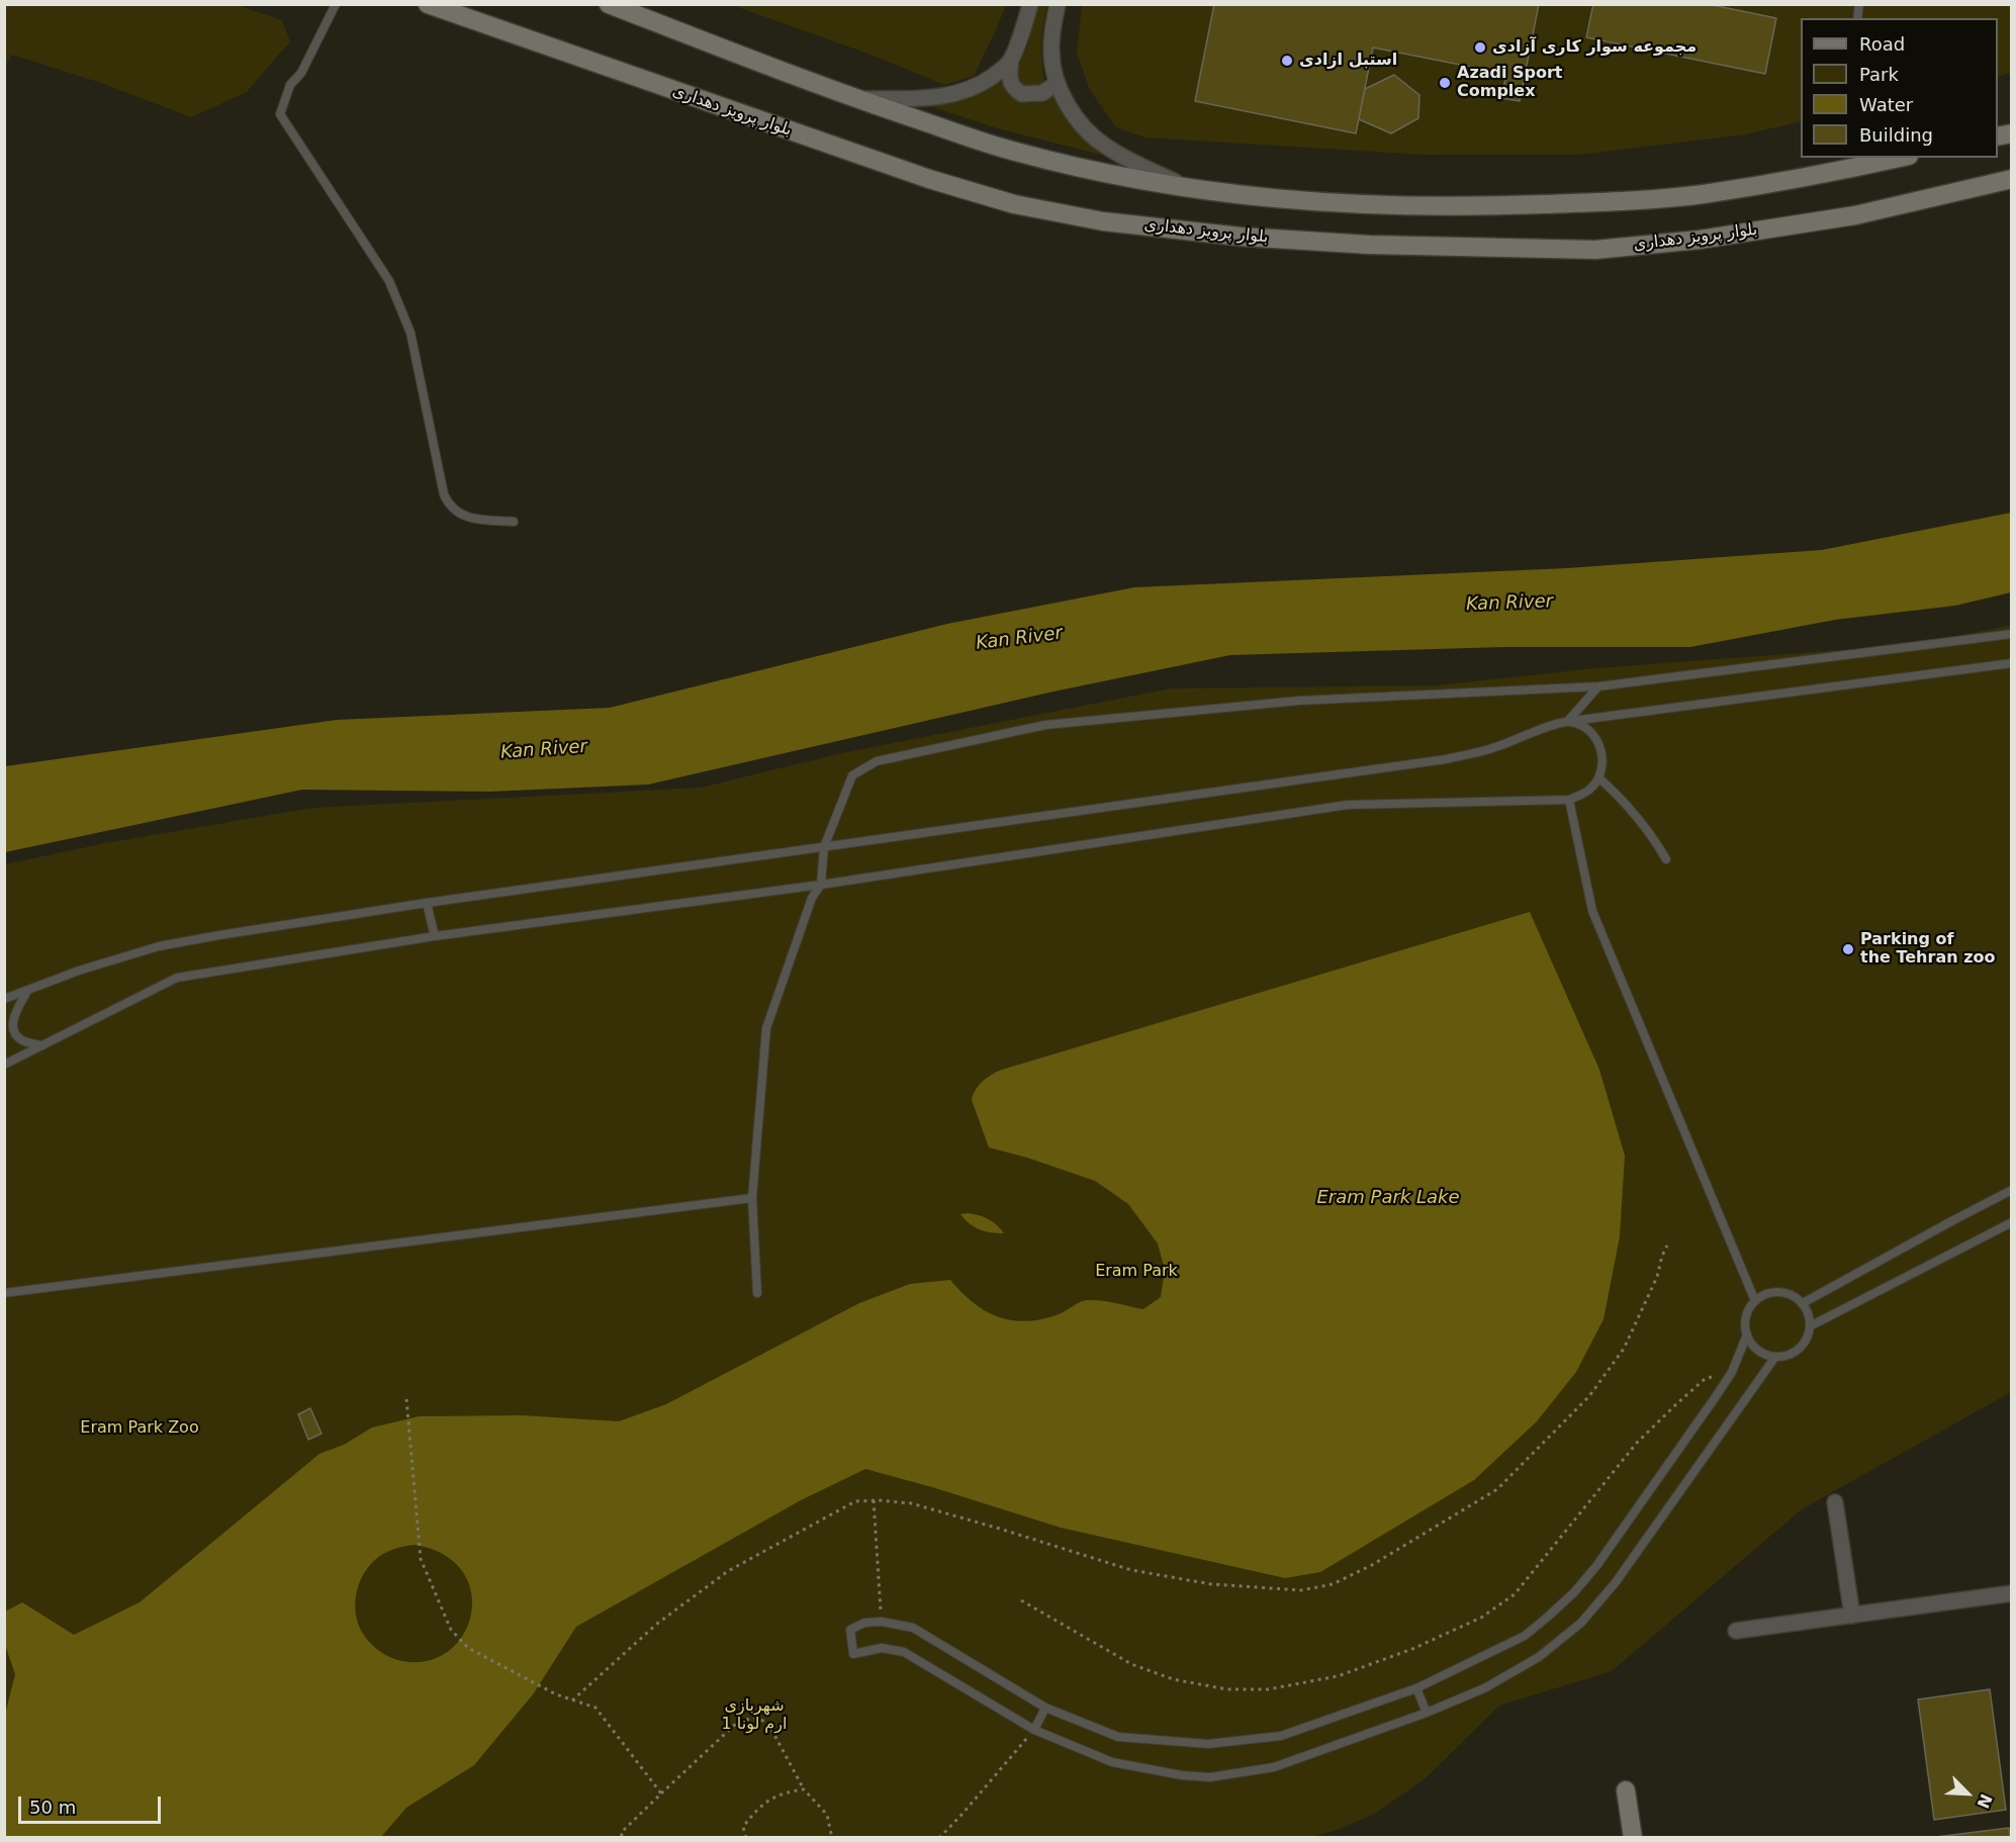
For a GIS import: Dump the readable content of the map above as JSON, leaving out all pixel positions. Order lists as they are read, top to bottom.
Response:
{
  "streets": {
    "main road": ["بلوار پرویز دهداری"]
  },
  "water": ["Kan River", "Eram Park Lake"],
  "parks": ["Eram Park", "Eram Park Zoo", "شهربازی ارم لونا 1"],
  "places": [
    "مجموعه سوار کاری آزادی",
    "استبل ازادی",
    "Azadi Sport Complex",
    "Parking of the Tehran zoo"
  ],
  "legend": [
    "Road",
    "Park",
    "Water",
    "Building"
  ],
  "scale_bar": "50 m",
  "north": "bottom right"
}
